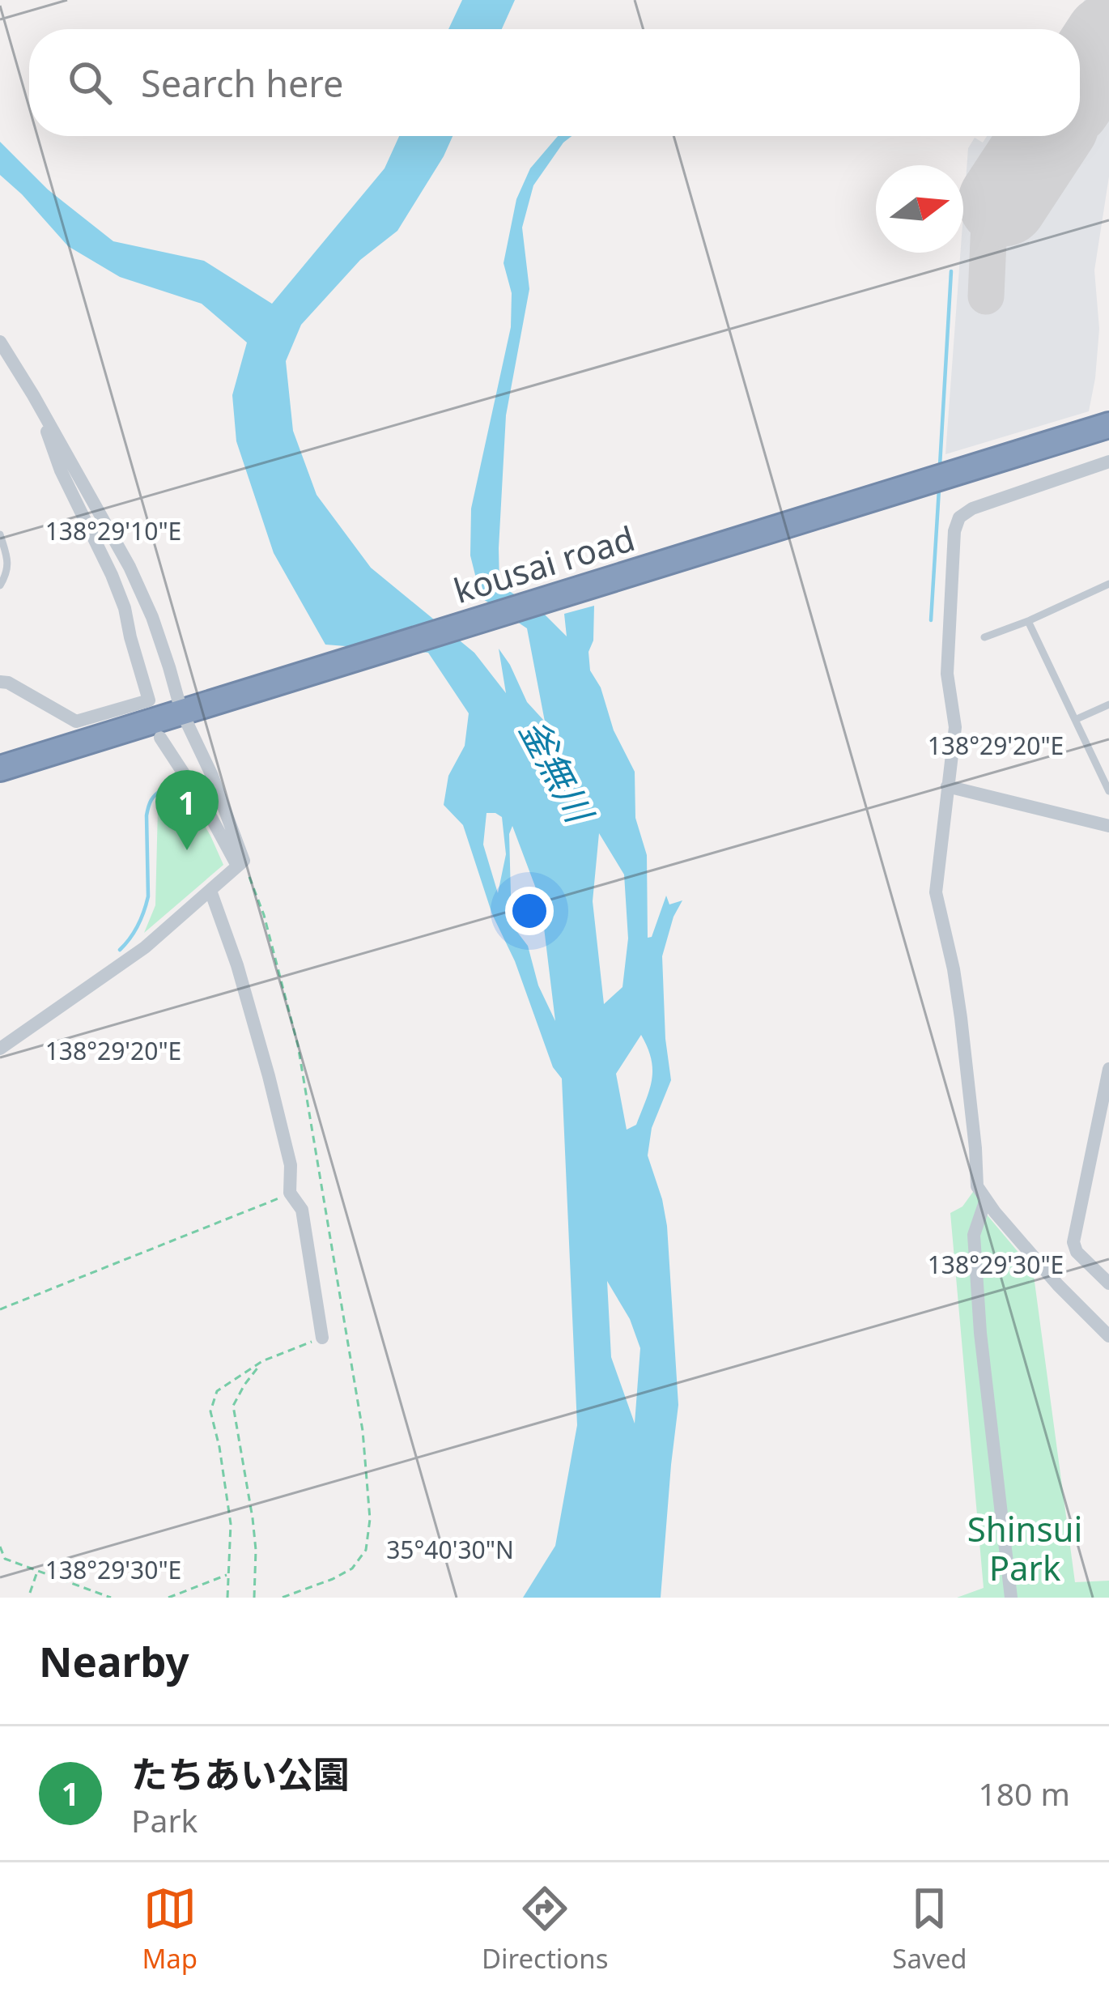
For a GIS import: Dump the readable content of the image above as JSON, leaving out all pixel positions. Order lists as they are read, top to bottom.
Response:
{
  "streets": {
    "highway": ["kousai road"]
  },
  "water": ["釜無川"],
  "parks": ["Shinsui Park"],
  "north": "right",
  "page": {
    "search": "Search here",
    "pins": "1",
    "heading": "Nearby",
    "list": [
      {
        "mark": "1",
        "name": "たちあい公園",
        "note": "Park",
        "value": "180 m"
      }
    ],
    "nav": ["Map", "Directions", "Saved"]
  },
  "coordinates": [
    "138°29'10\"E",
    "138°29'20\"E",
    "138°29'30\"E",
    "35°40'30\"N"
  ]
}
